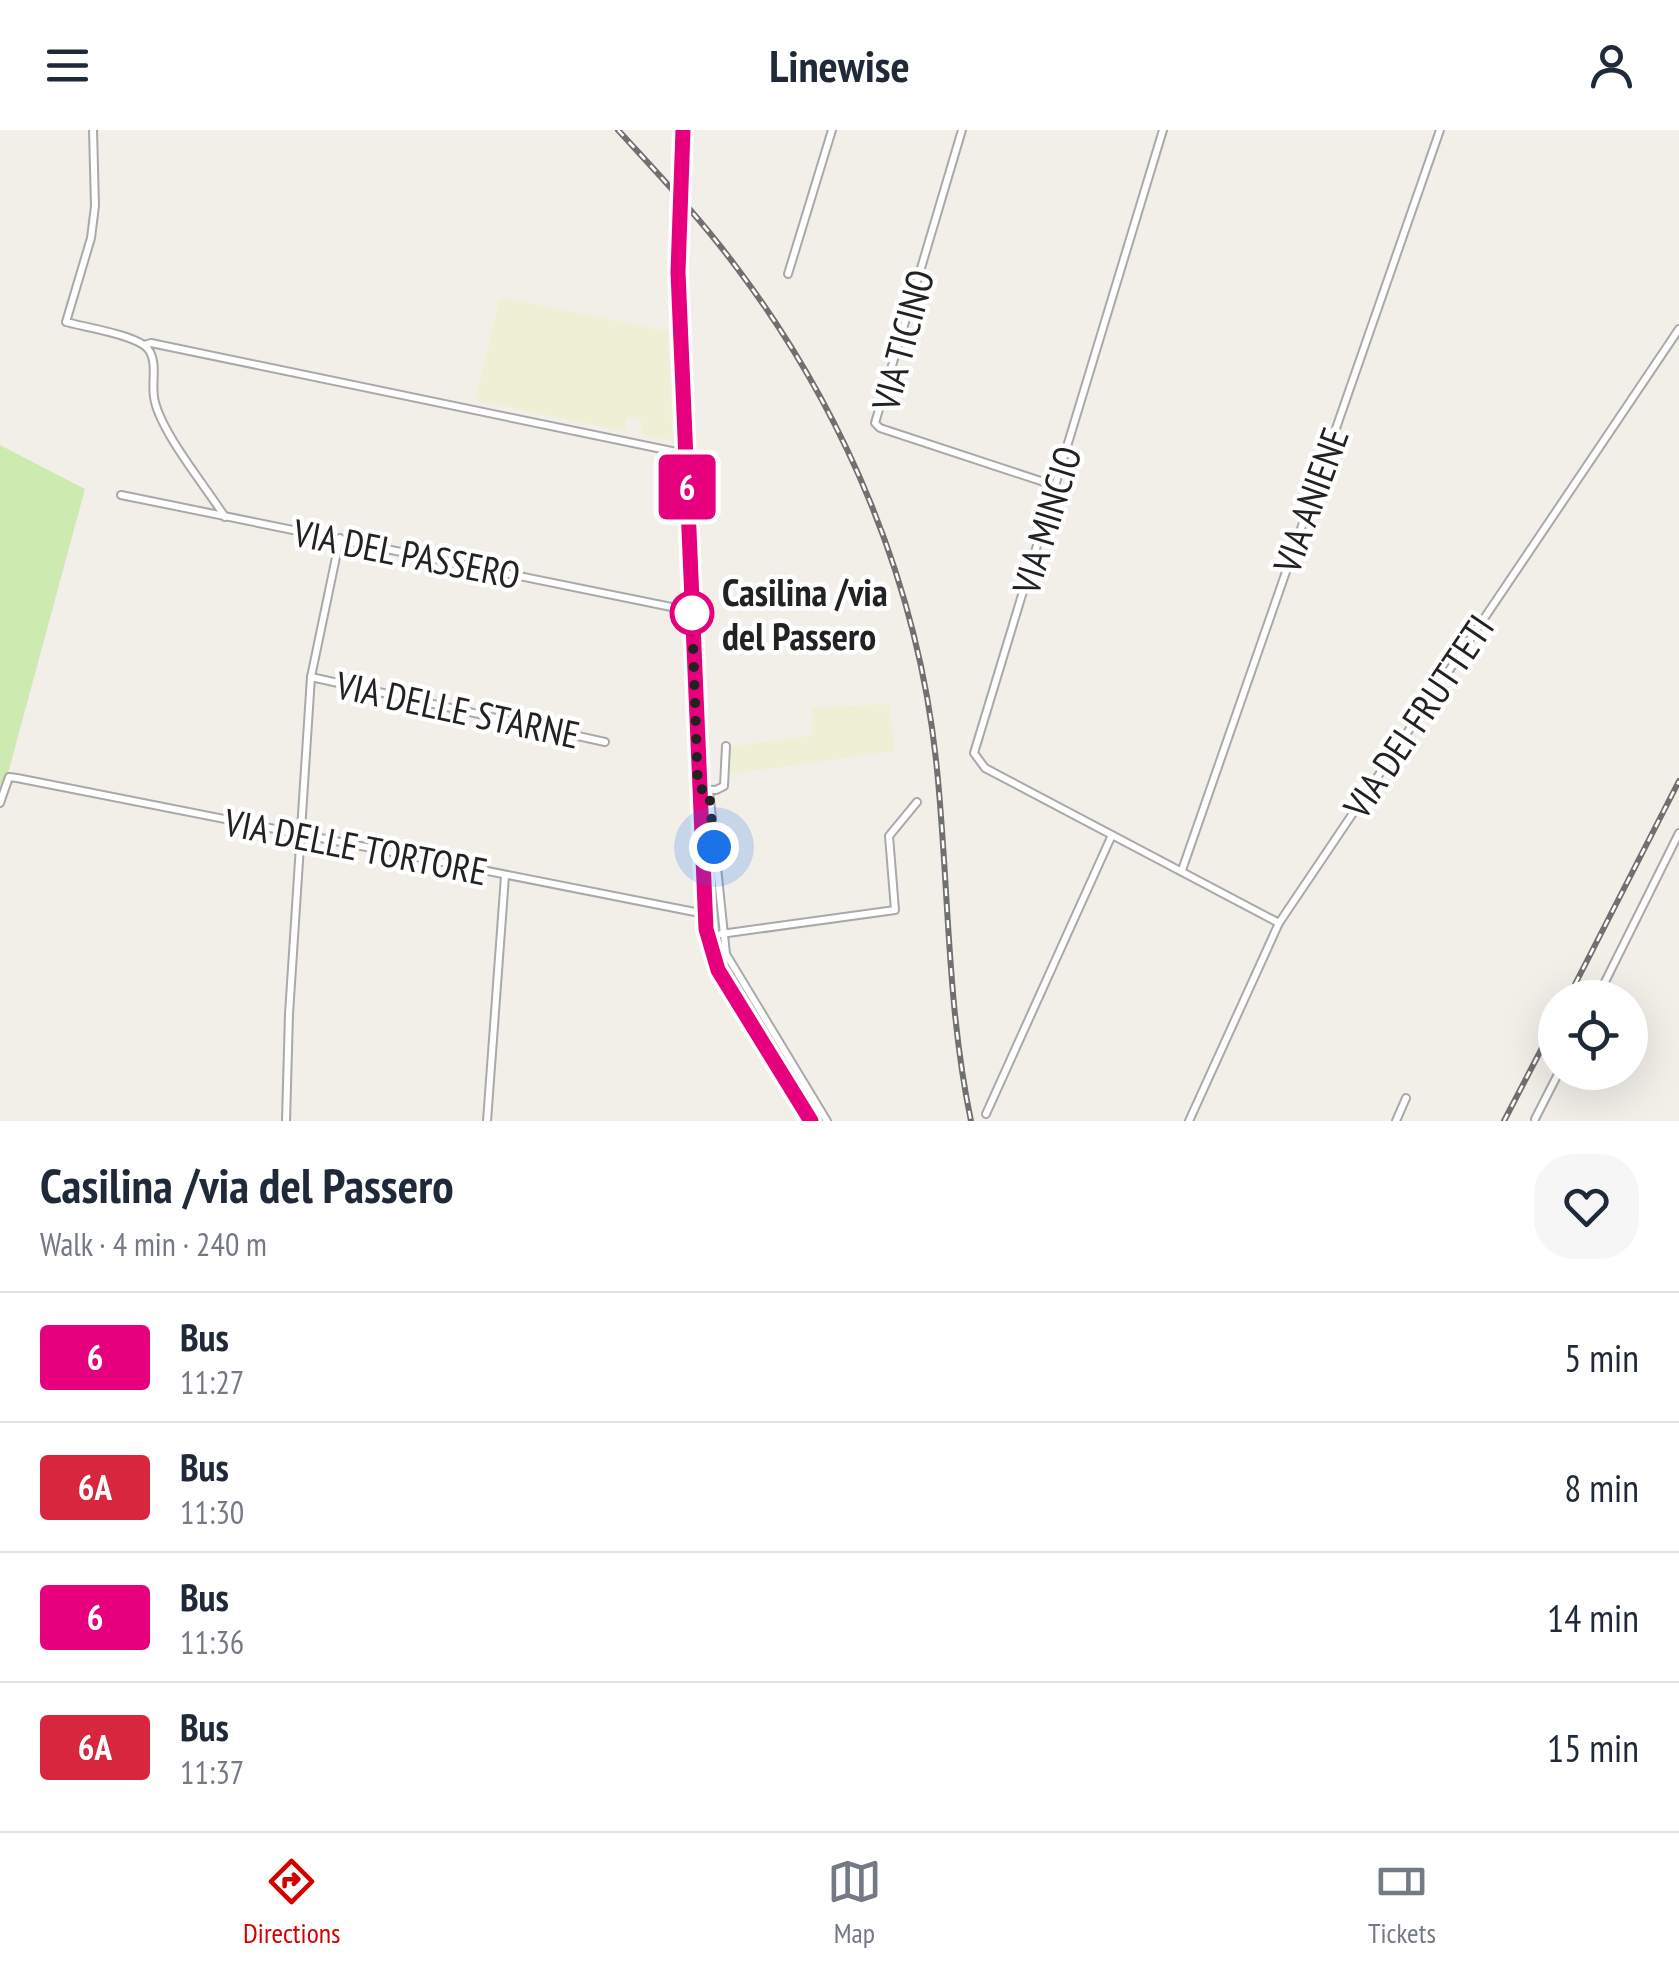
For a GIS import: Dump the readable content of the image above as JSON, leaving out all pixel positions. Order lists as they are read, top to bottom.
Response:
{
  "streets": {
    "street": [
      "VIA TICINO",
      "VIA ANIENE",
      "VIA MINCIO",
      "VIA DEL PASSERO",
      "VIA DELLE STARNE",
      "VIA DEI FRUTTETI",
      "VIA DELLE TORTORE"
    ]
  },
  "crossings": [
    ["VIA TICINO", "VIA MINCIO"],
    ["VIA ANIENE", "VIA MINCIO"],
    ["VIA MINCIO", "VIA DEI FRUTTETI"]
  ],
  "places": ["Casilina /via del Passero"],
  "lines": ["bus line 6"],
  "page": {
    "header": "Linewise",
    "on_map": "6",
    "heading": ["Casilina /via del Passero", "Walk · 4 min · 240 m"],
    "list": [
      {
        "mark": "6",
        "name": "Bus",
        "note": "11:27",
        "value": "5 min"
      },
      {
        "mark": "6A",
        "name": "Bus",
        "note": "11:30",
        "value": "8 min"
      },
      {
        "mark": "6",
        "name": "Bus",
        "note": "11:36",
        "value": "14 min"
      },
      {
        "mark": "6A",
        "name": "Bus",
        "note": "11:37",
        "value": "15 min"
      }
    ],
    "tabs": ["Directions", "Map", "Tickets"]
  }
}
